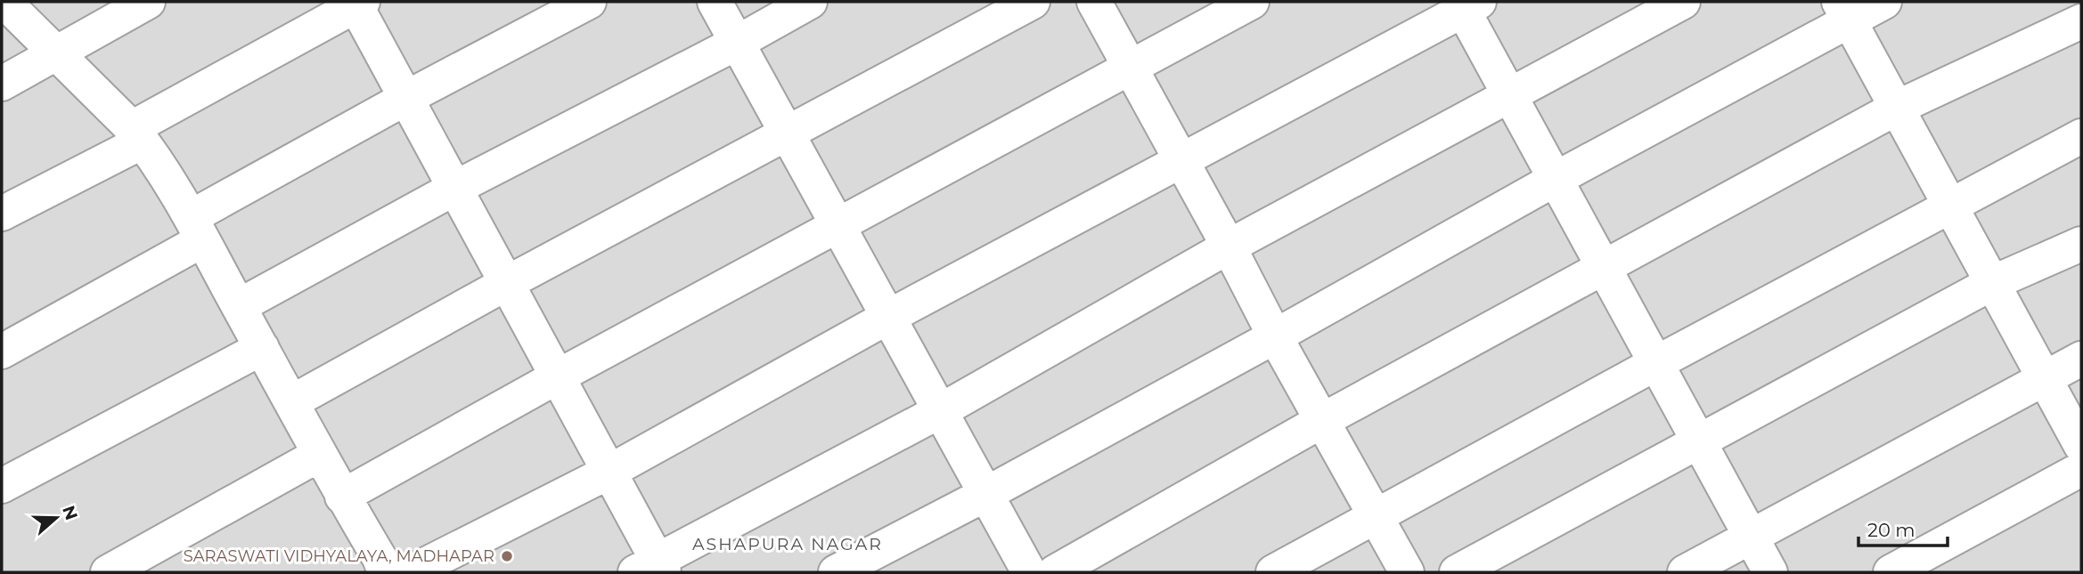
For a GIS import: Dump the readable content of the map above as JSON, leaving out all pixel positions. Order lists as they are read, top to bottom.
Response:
{
  "districts": ["ASHAPURA NAGAR"],
  "places": ["SARASWATI VIDHYALAYA, MADHAPAR"],
  "scale_bar": "20 m",
  "north": "right"
}
